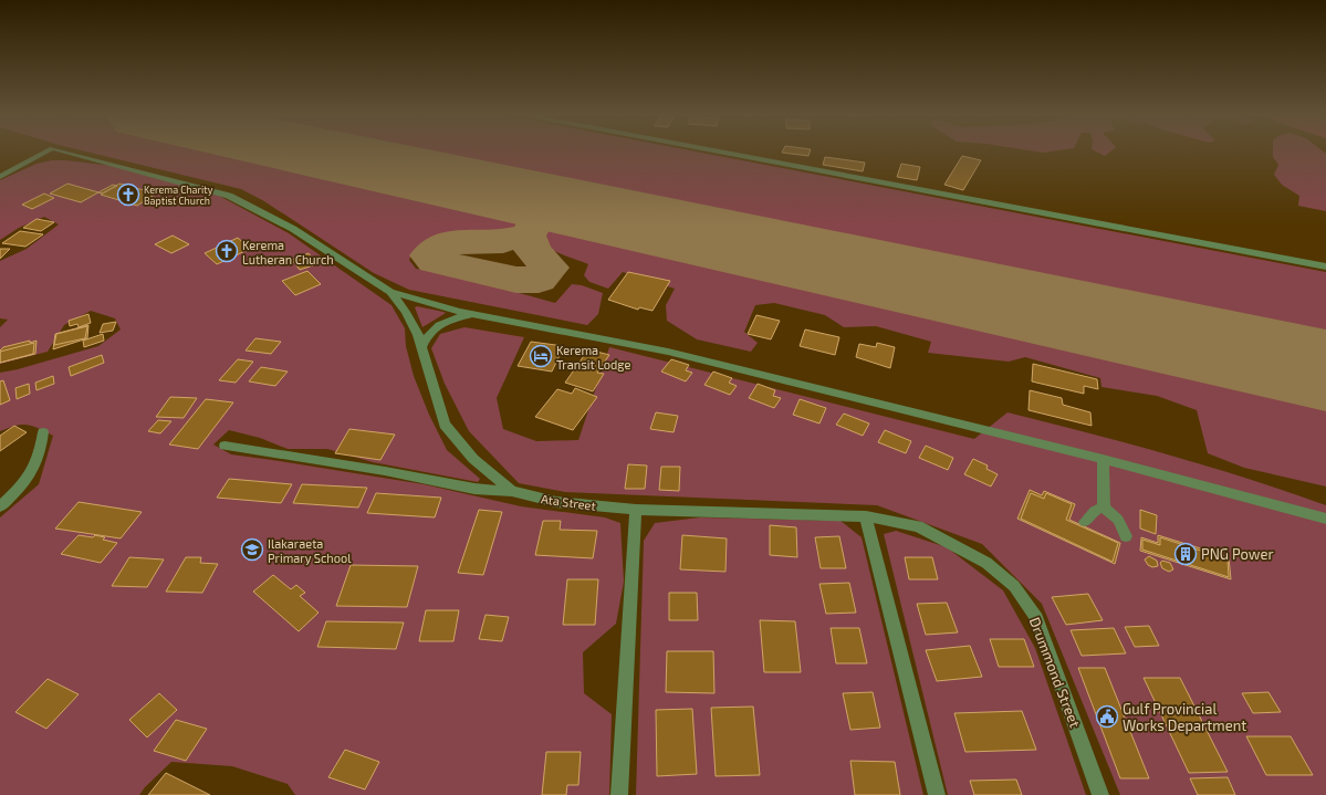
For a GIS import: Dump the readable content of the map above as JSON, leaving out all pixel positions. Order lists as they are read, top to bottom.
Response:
{
  "streets": {
    "street": ["Ata Street", "Drummond Street"]
  },
  "crossings": [
    ["Ata Street", "Drummond Street"]
  ],
  "places": {
    "church": ["Kerema Charity Baptist Church", "Kerema Lutheran Church"],
    "hotel": ["Kerema Transit Lodge"],
    "school or university": ["Ilakaraeta Primary School"],
    "building": ["PNG Power"],
    "public building": ["Gulf Provincial Works Department"]
  }
}
